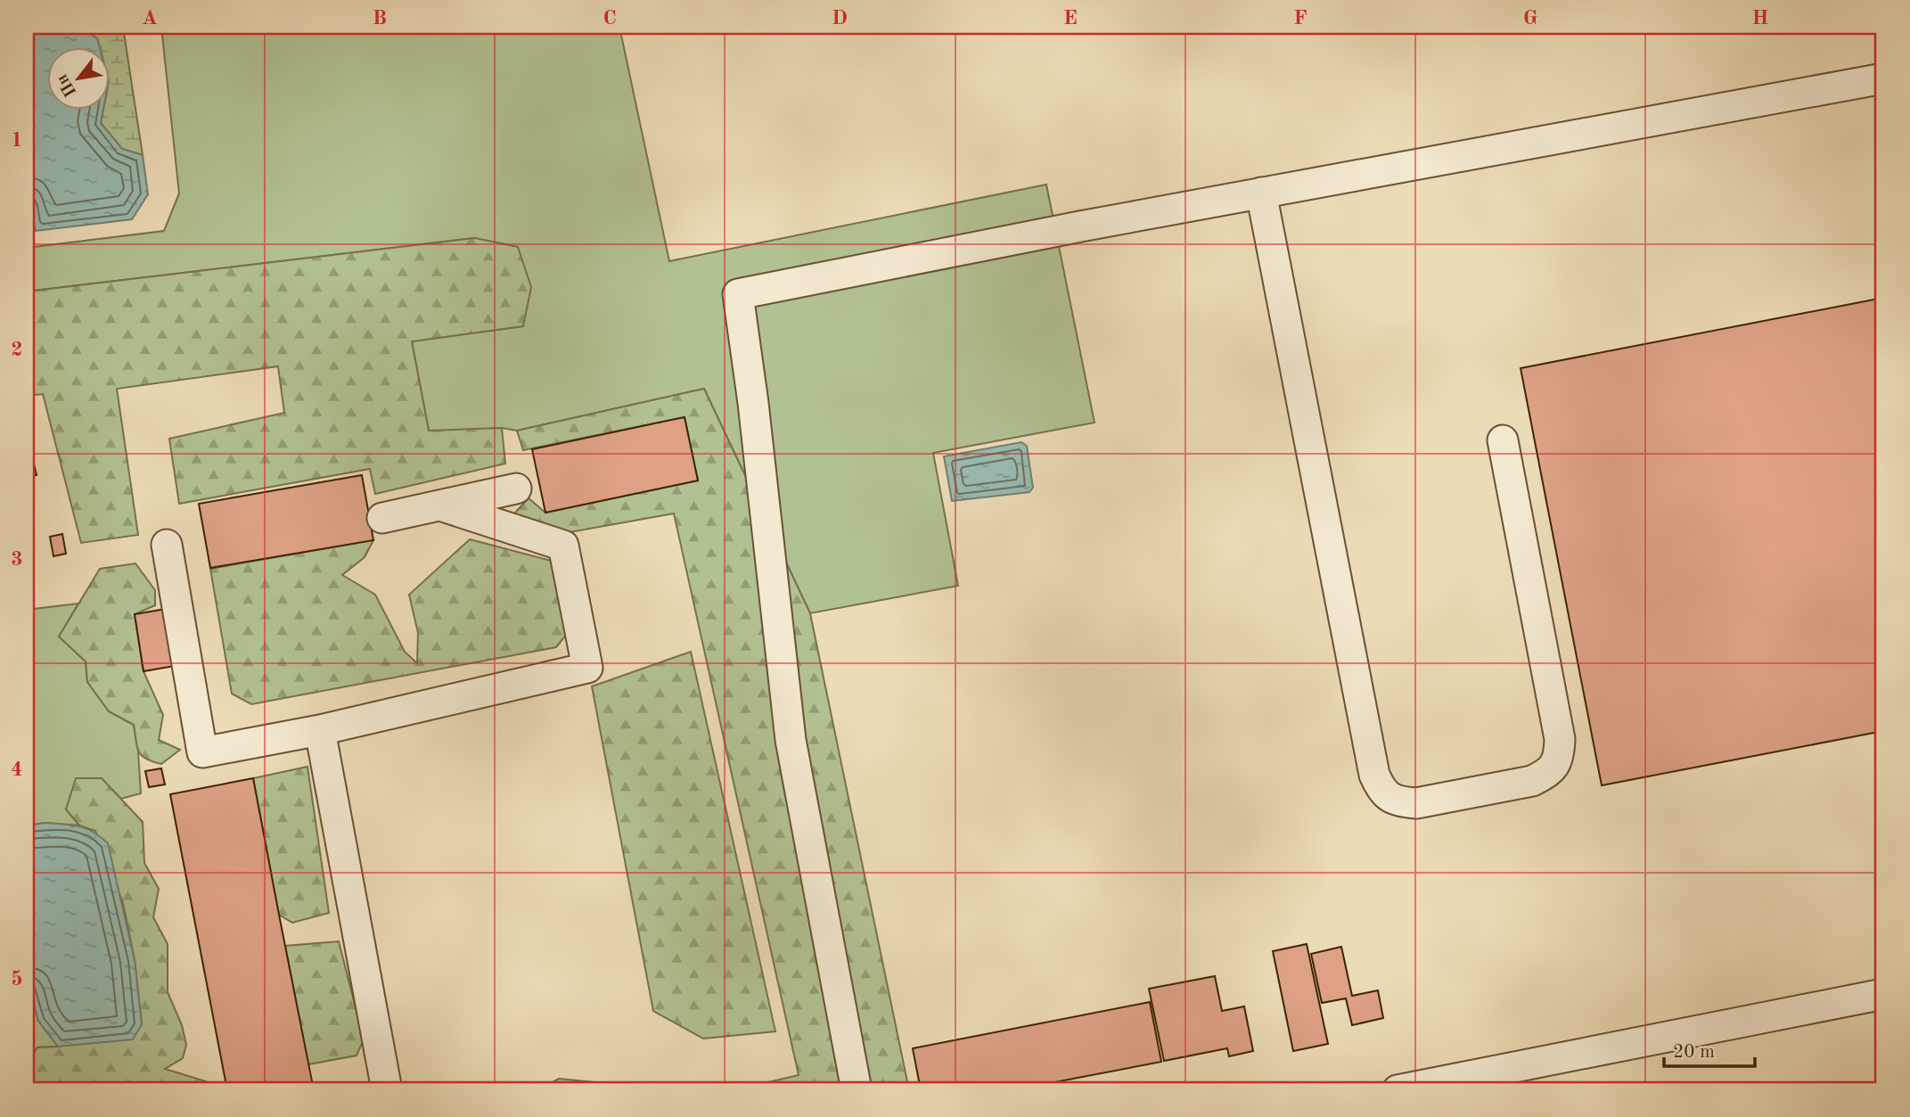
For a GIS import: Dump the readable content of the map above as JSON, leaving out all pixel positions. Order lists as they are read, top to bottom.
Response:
{
  "scale_bar": "20 m",
  "north": "bottom left",
  "grid": {
    "columns": [
      "A",
      "B",
      "C",
      "D",
      "E",
      "F",
      "G",
      "H"
    ],
    "rows": [
      "1",
      "2",
      "3",
      "4",
      "5"
    ]
  }
}
